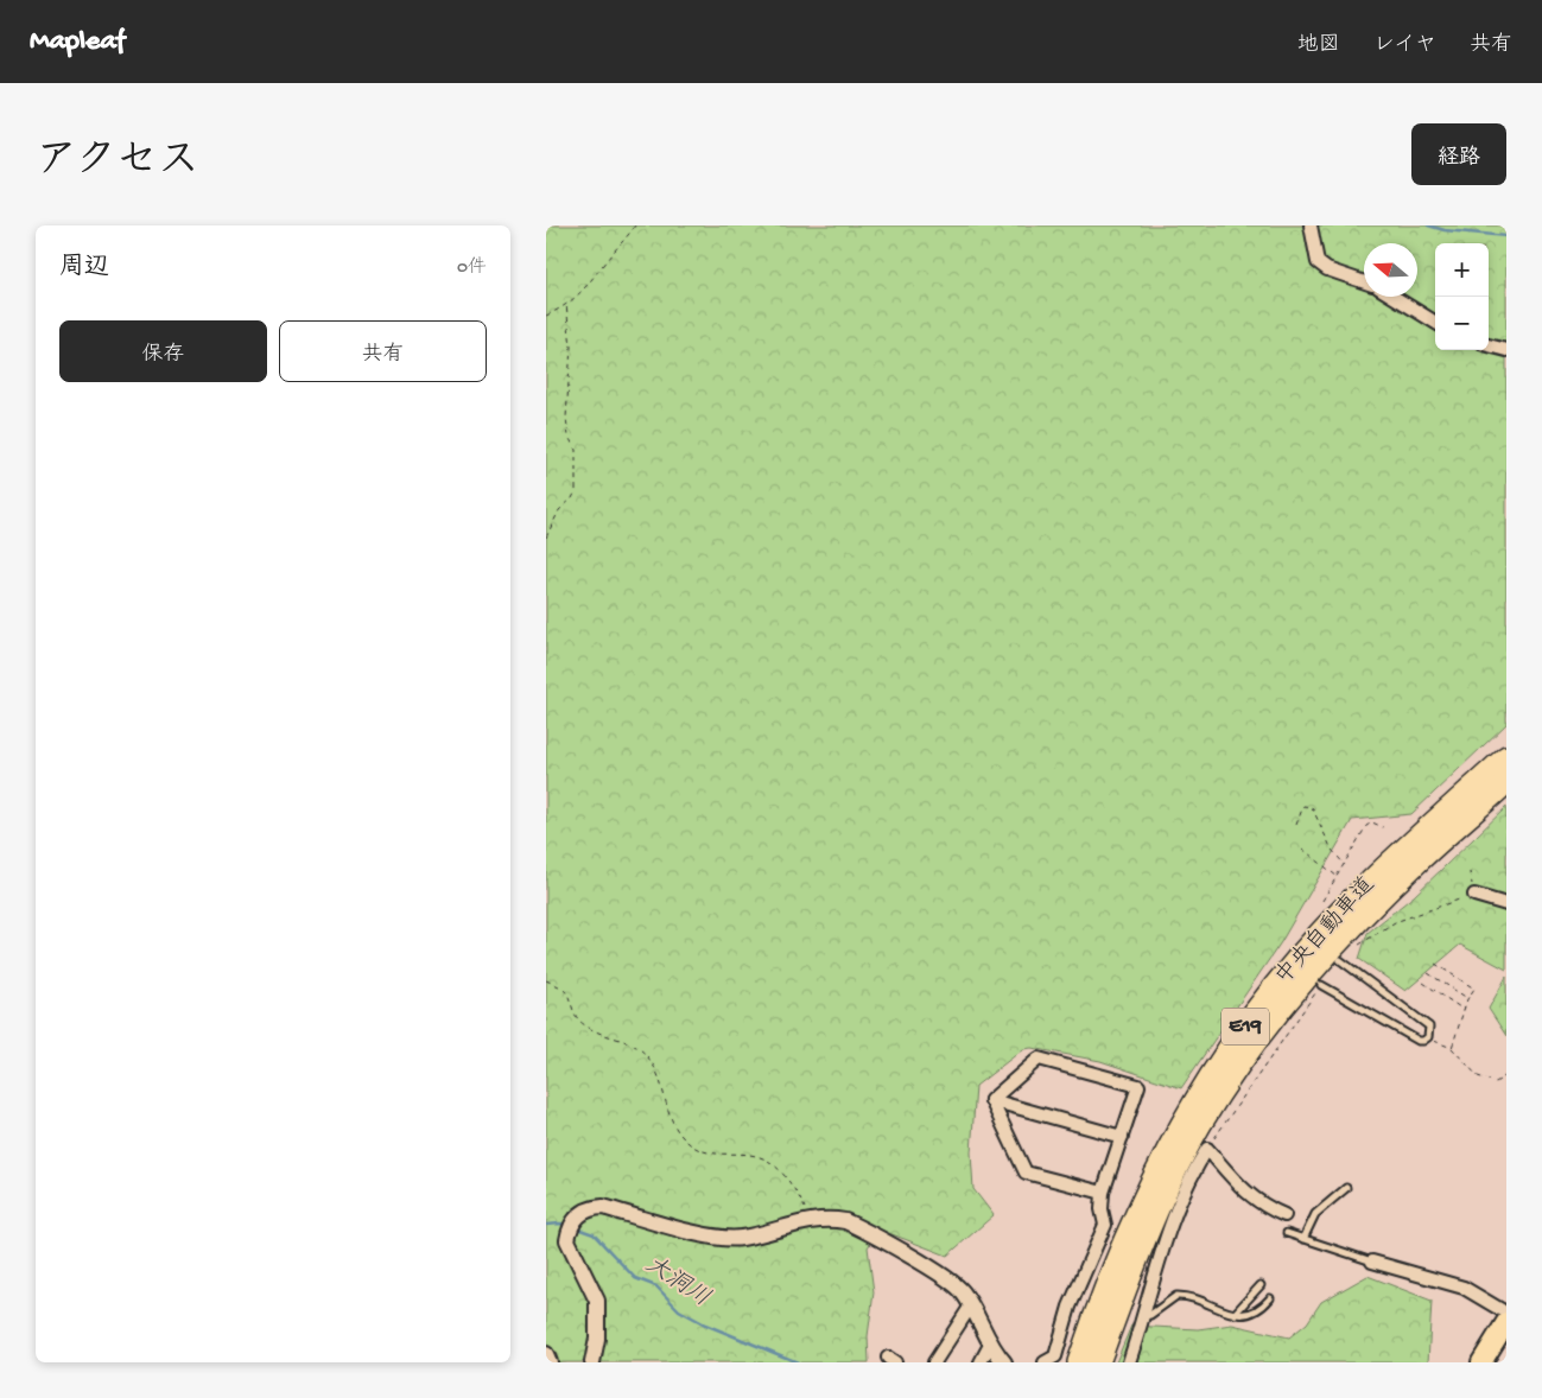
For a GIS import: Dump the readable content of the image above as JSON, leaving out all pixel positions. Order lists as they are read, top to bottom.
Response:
{
  "streets": {
    "highway": ["中央自動車道", "E19"]
  },
  "water": ["大洞川"],
  "north": "left",
  "page": {
    "header": "Mapleaf",
    "nav": ["地図", "レイヤ", "共有"],
    "title": "アクセス",
    "buttons": [
      "経路",
      ["保存", "共有"]
    ],
    "heading": ["周辺", "0件"],
    "map_buttons": ["+", "−"]
  }
}
